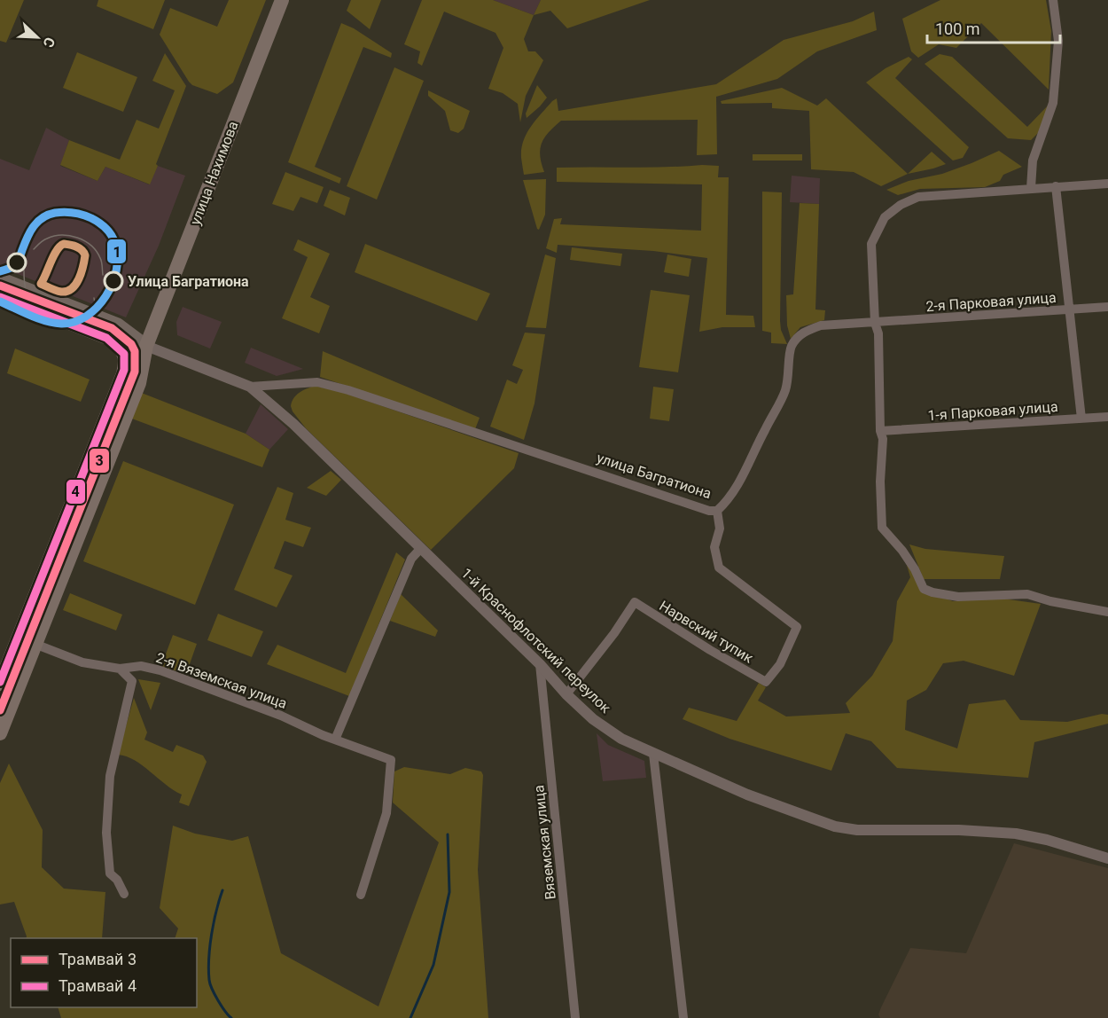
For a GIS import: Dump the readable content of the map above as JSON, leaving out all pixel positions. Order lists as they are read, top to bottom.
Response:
{
  "streets": {
    "main road": ["улица Нахимова", "улица Багратиона"],
    "street": [
      "2-я Парковая улица",
      "1-я Парковая улица",
      "Нарвский тупик",
      "1-й Краснофлотский переулок",
      "2-я Вяземская улица",
      "Вяземская улица"
    ]
  },
  "crossings": [
    ["улица Нахимова", "улица Багратиона"],
    ["улица Нахимова", "2-я Вяземская улица"],
    ["2-я Парковая улица", "улица Багратиона"],
    ["улица Багратиона", "Нарвский тупик"],
    ["улица Багратиона", "1-й Краснофлотский переулок"],
    ["Нарвский тупик", "1-й Краснофлотский переулок"],
    ["1-й Краснофлотский переулок", "Вяземская улица"]
  ],
  "places": ["Улица Багратиона"],
  "lines": ["transit line 1", "tram line 3", "tram line 4"],
  "legend": ["Трамвай 3", "Трамвай 4"],
  "scale_bar": "100 m",
  "north": "bottom right"
}
